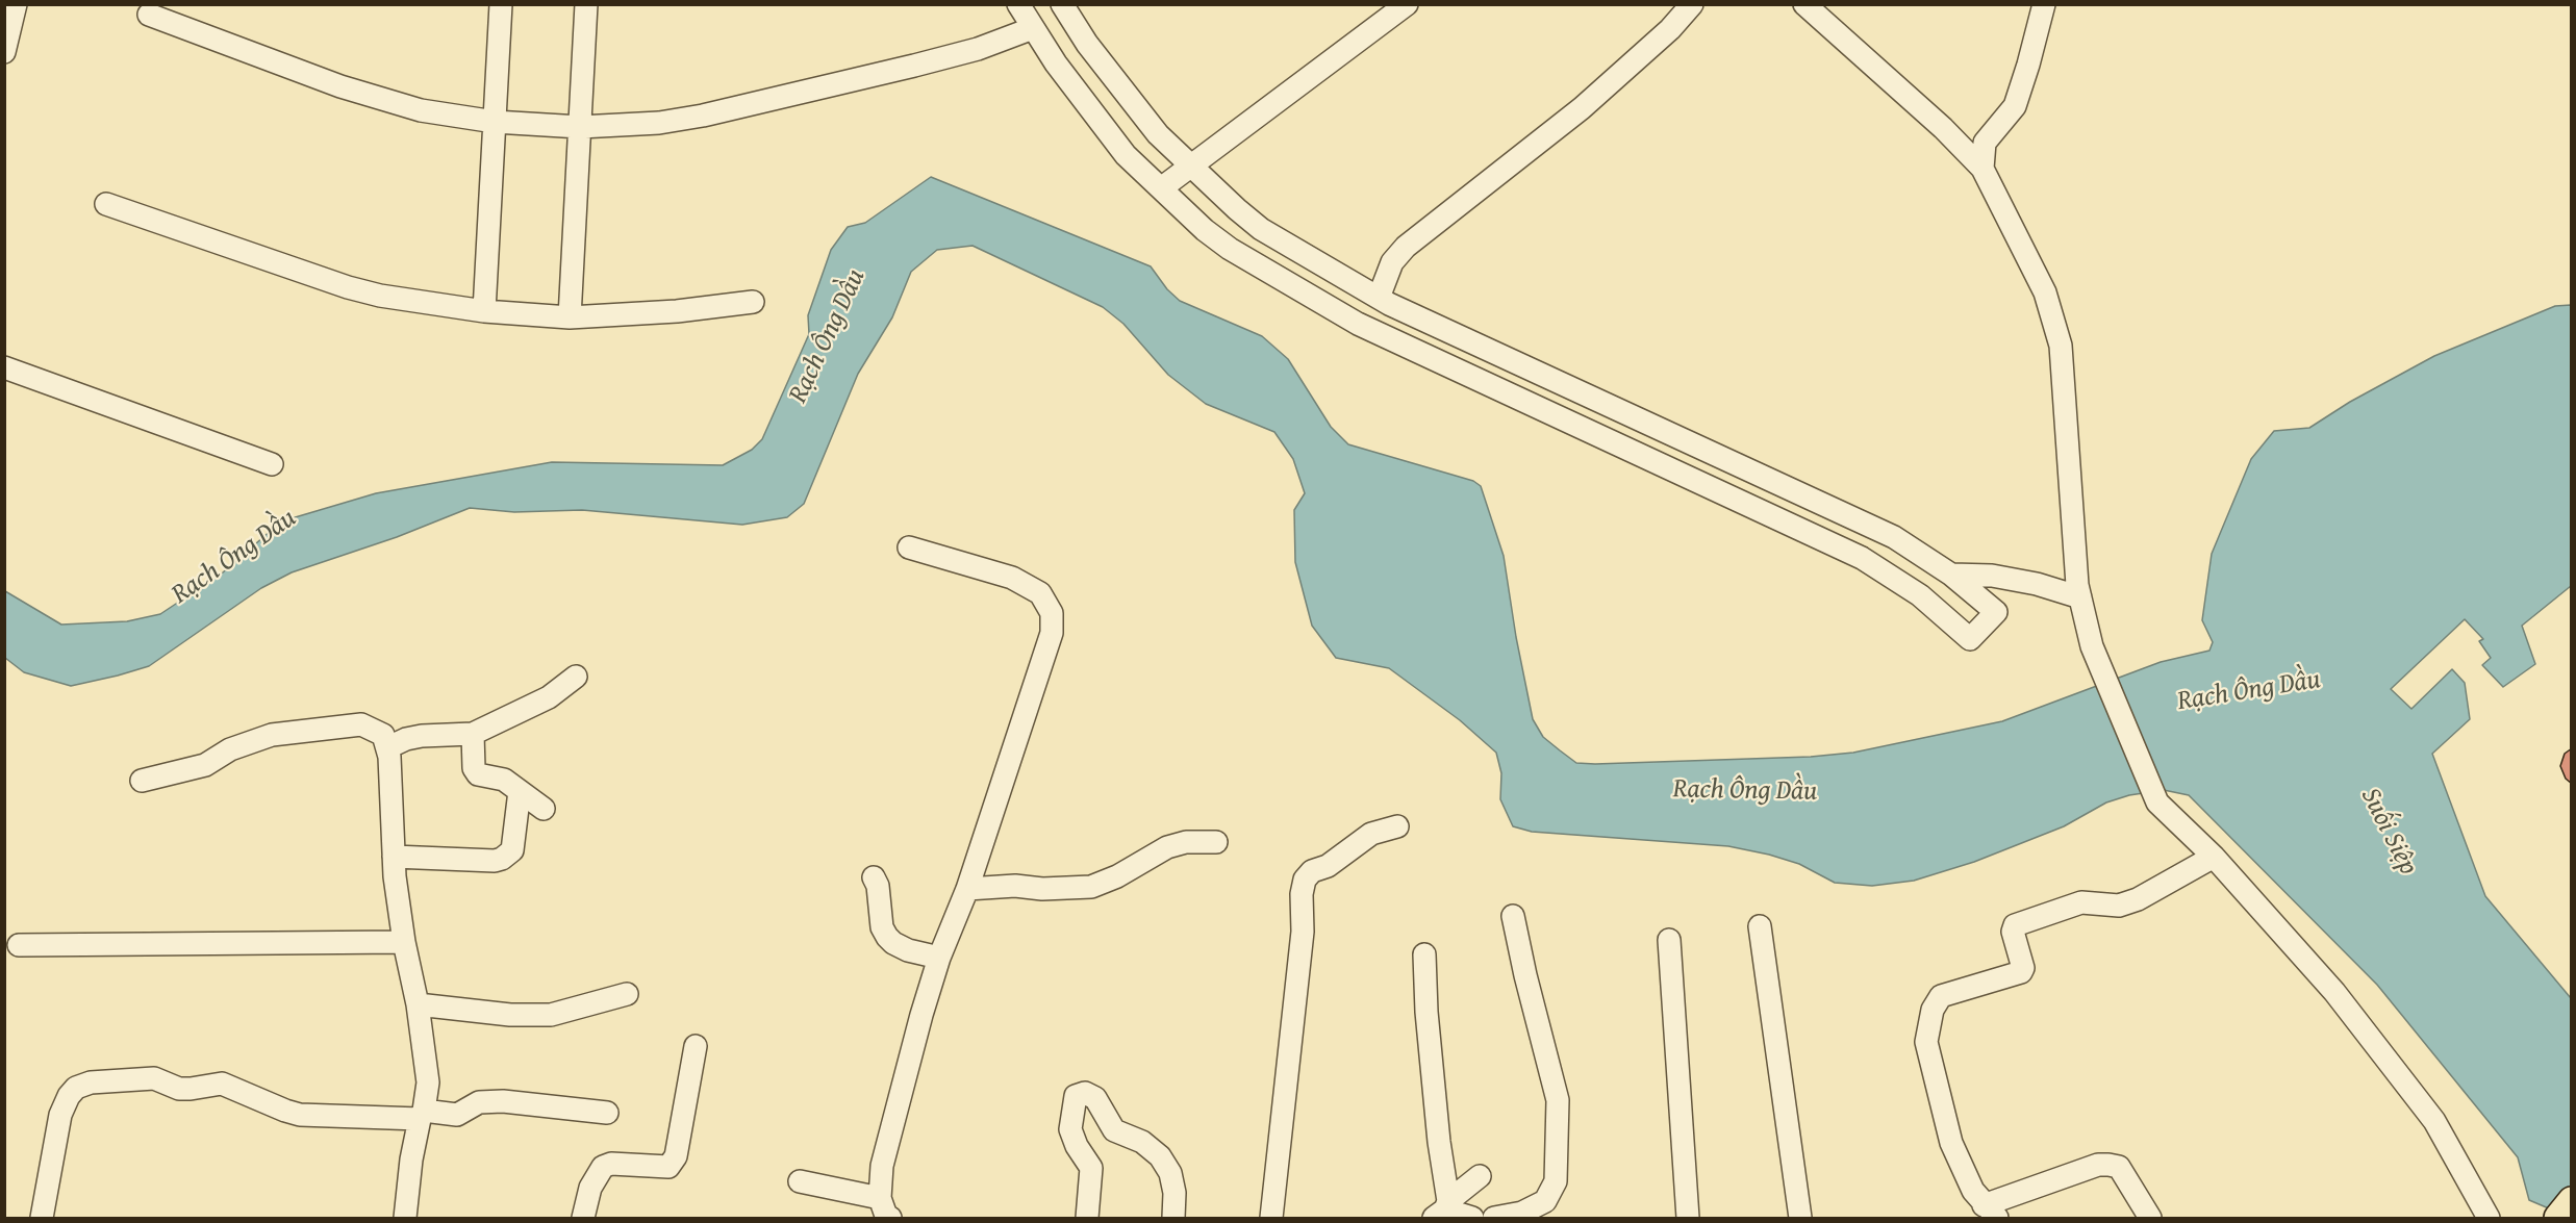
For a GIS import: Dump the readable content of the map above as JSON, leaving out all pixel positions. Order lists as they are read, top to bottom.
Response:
{
  "water": ["Rạch Ông Dầu", "Suối Siệp"]
}
